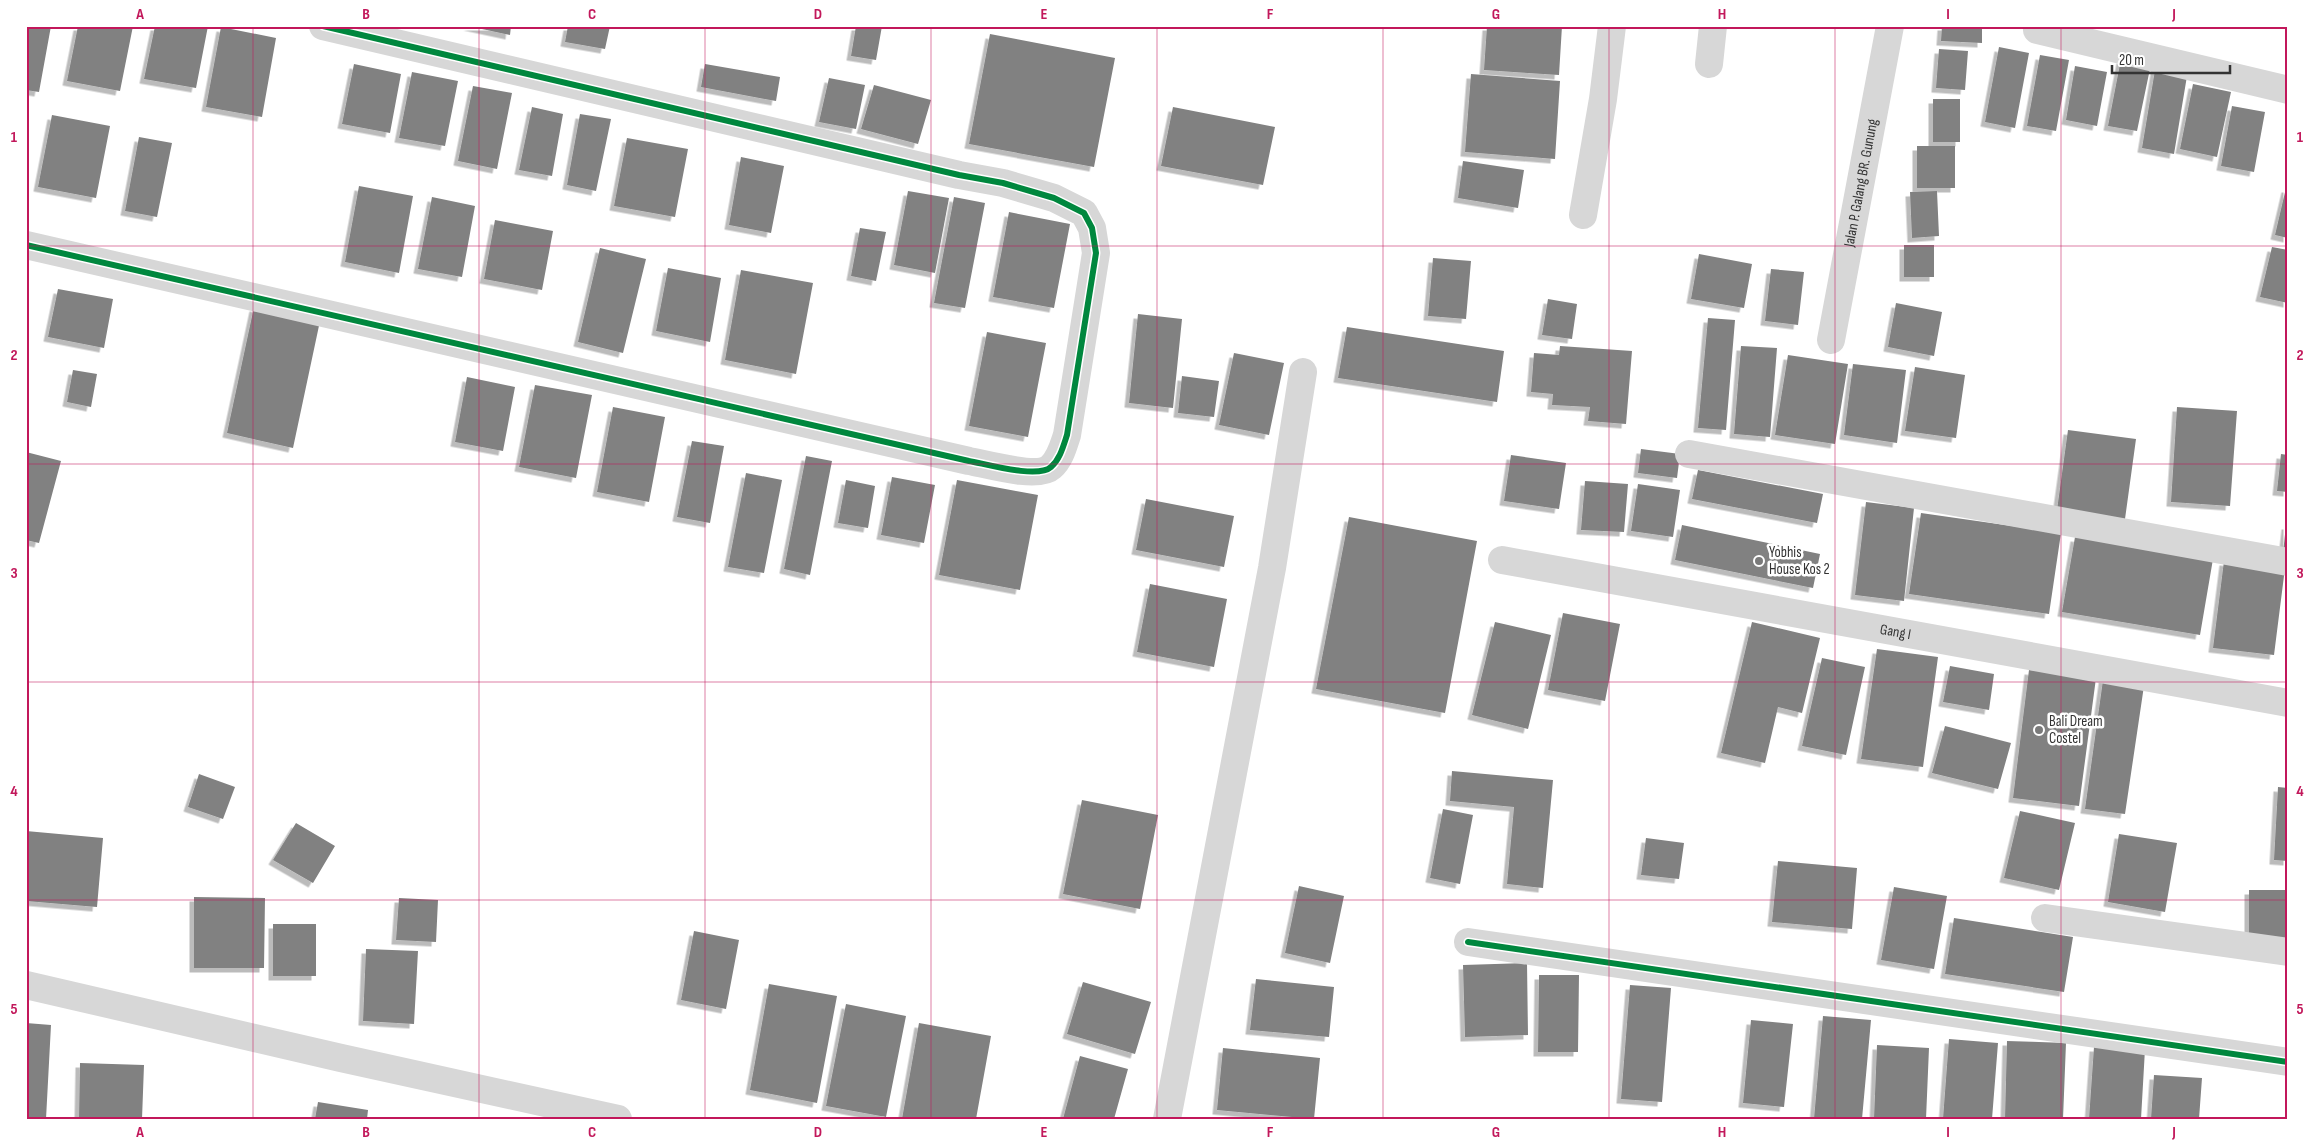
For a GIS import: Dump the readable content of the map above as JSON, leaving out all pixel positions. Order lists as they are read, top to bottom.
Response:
{
  "streets": {
    "street": ["Jalan P. Galang BR. Gunung", "Gang I"]
  },
  "places": ["Yobhis House Kos 2", "Bali Dream Costel"],
  "scale_bar": "20 m",
  "grid": {
    "columns": [
      "A",
      "B",
      "C",
      "D",
      "E",
      "F",
      "G",
      "H",
      "I",
      "J"
    ],
    "rows": [
      "1",
      "2",
      "3",
      "4",
      "5"
    ]
  }
}
